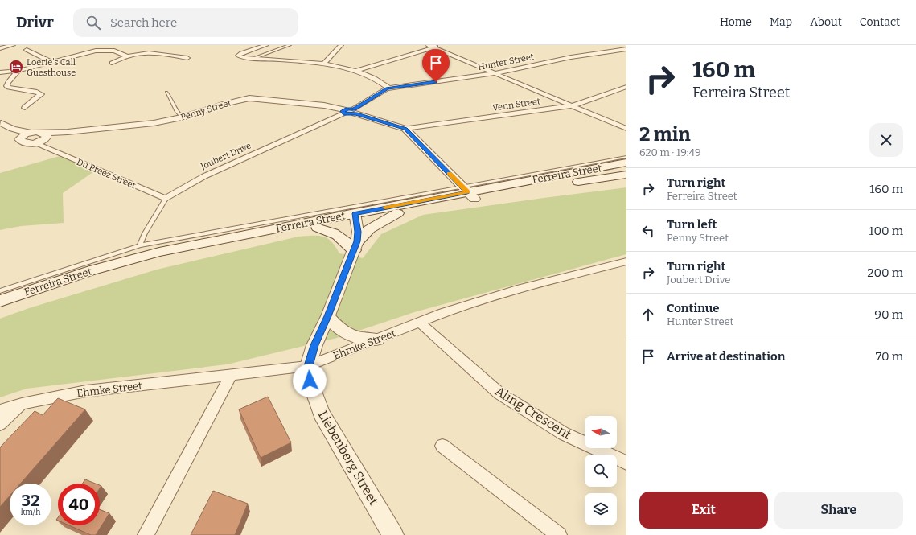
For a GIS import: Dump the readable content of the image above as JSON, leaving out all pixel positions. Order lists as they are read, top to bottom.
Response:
{
  "streets": {
    "main road": ["Ferreira Street"],
    "street": [
      "Hunter Street",
      "Venn Street",
      "Penny Street",
      "Joubert Drive",
      "Du Preez Street",
      "Ehmke Street",
      "Aling Crescent",
      "Liebenberg Street"
    ]
  },
  "crossings": [
    ["Penny Street", "Joubert Drive"],
    ["Penny Street", "Du Preez Street"],
    ["Joubert Drive", "Du Preez Street"],
    ["Ferreira Street", "Liebenberg Street"],
    ["Ehmke Street", "Aling Crescent"],
    ["Ehmke Street", "Liebenberg Street"]
  ],
  "places": {
    "hotel": ["Loerie's Call Guesthouse"]
  },
  "north": "left",
  "page": {
    "header": "Drivr",
    "search": "Search here",
    "nav": [
      "Home",
      "Map",
      "About",
      "Contact"
    ],
    "turn": ["160 m", "Ferreira Street"],
    "heading": ["2 min", "620 m · 19:49"],
    "list": [
      {
        "name": "Turn right",
        "note": "Ferreira Street",
        "value": "160 m"
      },
      {
        "name": "Turn left",
        "note": "Penny Street",
        "value": "100 m"
      },
      {
        "name": "Turn right",
        "note": "Joubert Drive",
        "value": "200 m"
      },
      {
        "name": "Continue",
        "note": "Hunter Street",
        "value": "90 m"
      },
      {
        "name": "Arrive at destination",
        "value": "70 m"
      }
    ],
    "speed": "32 km/h",
    "limit": "40",
    "buttons": ["Exit", "Share"]
  }
}
